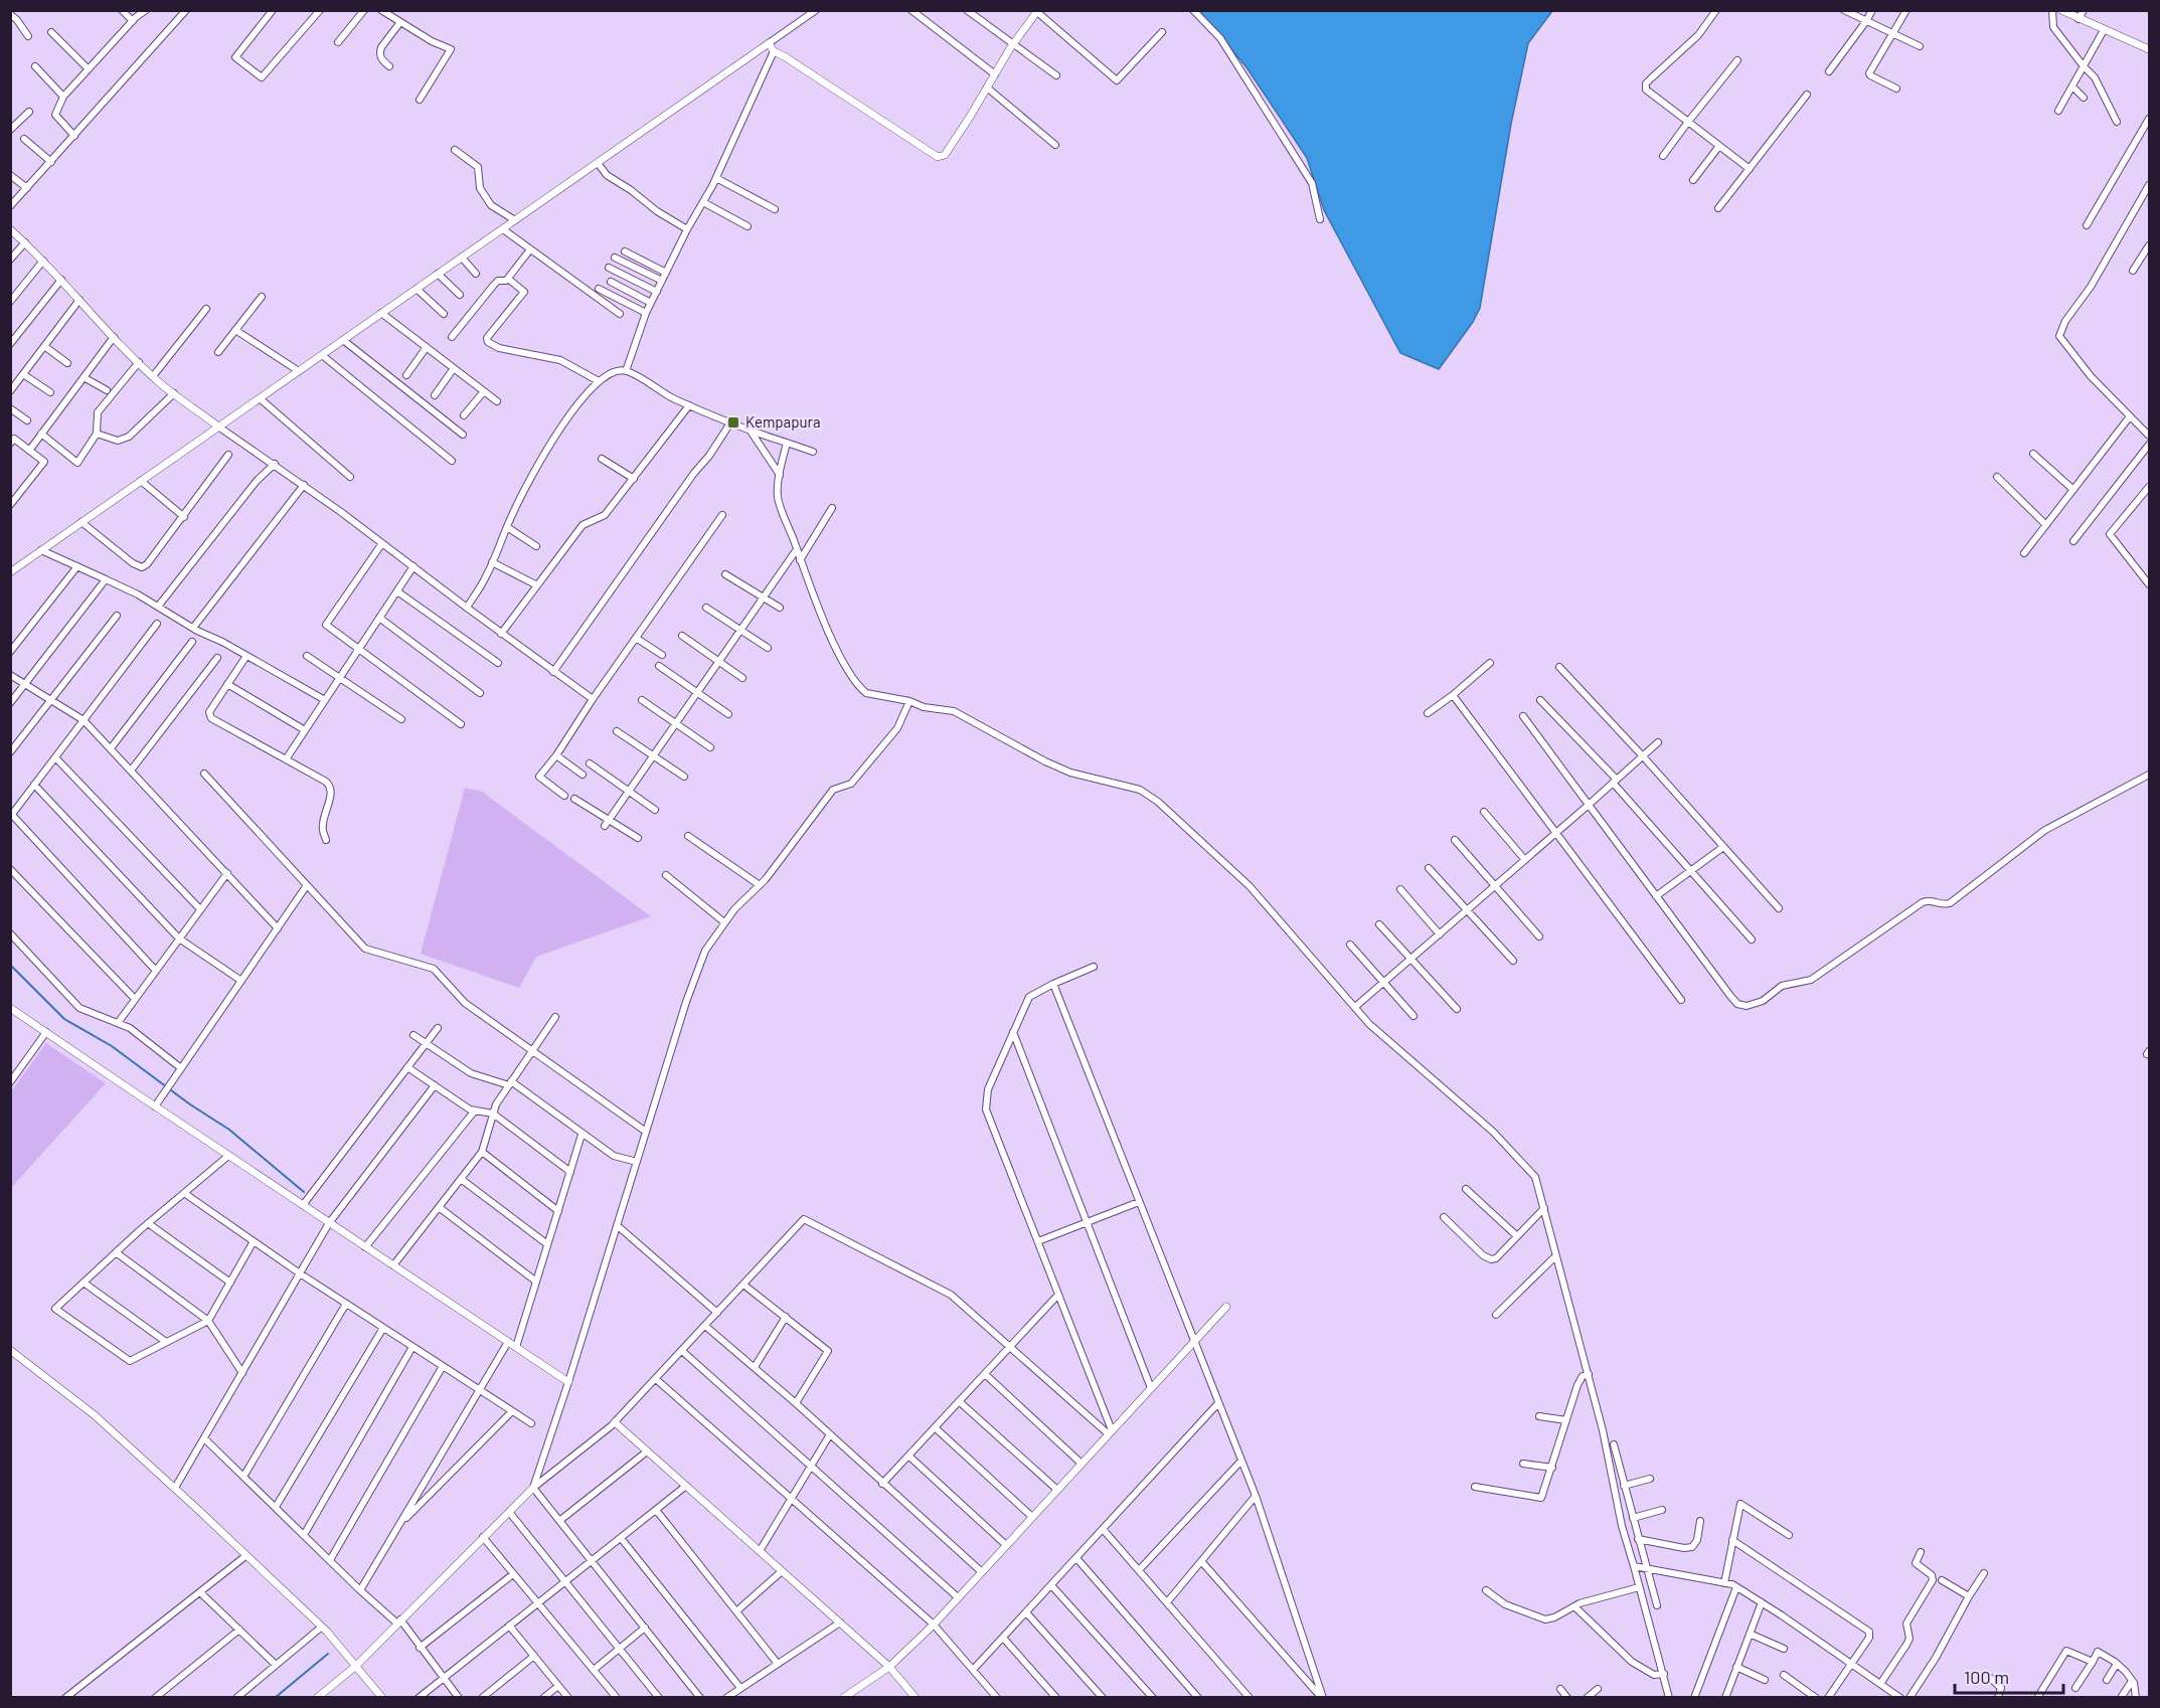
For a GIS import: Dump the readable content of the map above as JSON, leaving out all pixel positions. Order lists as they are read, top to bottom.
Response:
{
  "places": {
    "transit": ["Kempapura"]
  },
  "scale_bar": "100 m"
}
